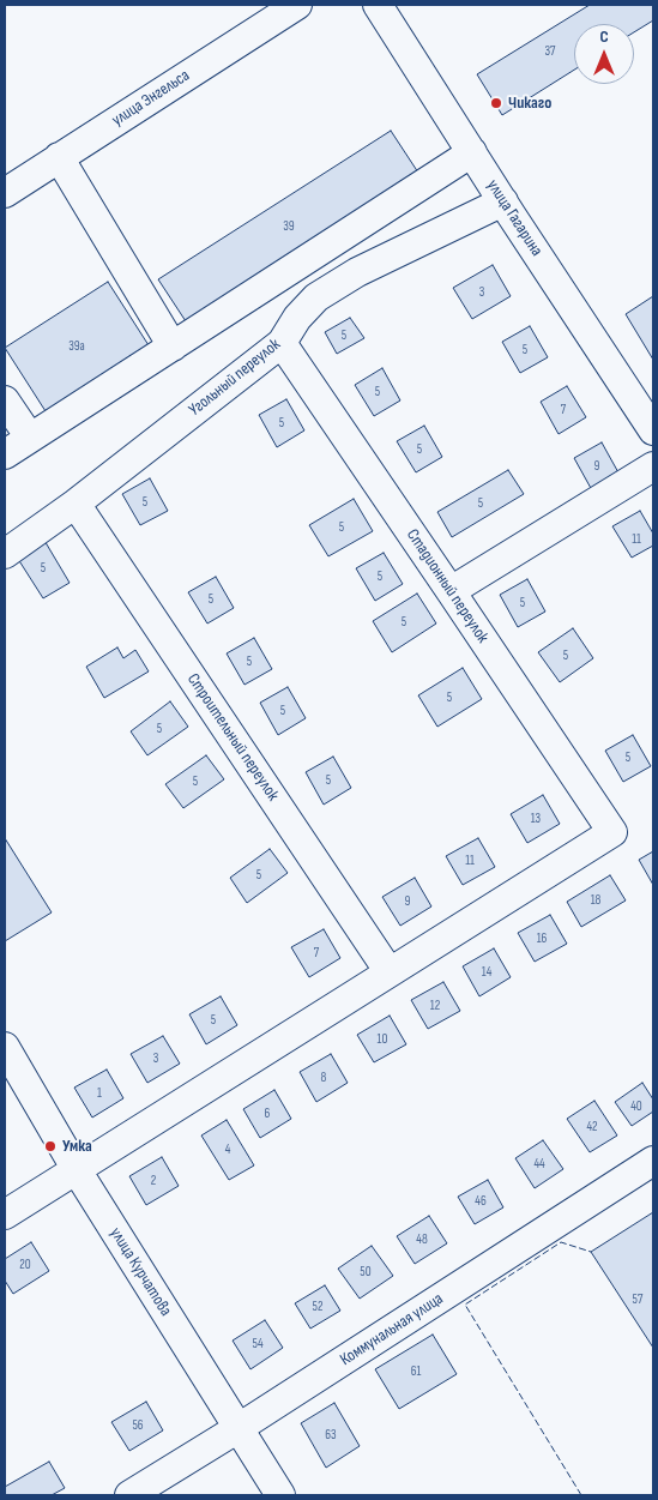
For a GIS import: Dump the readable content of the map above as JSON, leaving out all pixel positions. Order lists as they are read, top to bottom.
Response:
{
  "streets": {
    "street": [
      "улица Энгельса",
      "улица Гагарина",
      "Угольный переулок",
      "Стадионный переулок",
      "Строительный переулок",
      "улица Курчатова",
      "Коммунальная улица"
    ]
  },
  "crossings": [
    ["улица Гагарина", "Угольный переулок"],
    ["Угольный переулок", "Стадионный переулок"],
    ["Угольный переулок", "Строительный переулок"],
    ["Стадионный переулок", "Строительный переулок"],
    ["улица Курчатова", "Коммунальная улица"]
  ],
  "places": ["Чикаго", "Умка"],
  "house_numbers": [
    "37",
    "39",
    "3",
    "5",
    "39а",
    "5",
    "5",
    "7",
    "5",
    "5",
    "9",
    "5",
    "5",
    "5",
    "11",
    "5",
    "5",
    "5",
    "5",
    "5",
    "5",
    "5",
    "5",
    "5",
    "5",
    "5",
    "5",
    "5",
    "13",
    "11",
    "5",
    "18",
    "9",
    "16",
    "7",
    "14",
    "12",
    "5",
    "10",
    "3",
    "8",
    "1",
    "40",
    "6",
    "42",
    "4",
    "44",
    "2",
    "46",
    "48",
    "20",
    "50",
    "57",
    "52",
    "54",
    "61",
    "56",
    "63"
  ],
  "north": "top"
}
